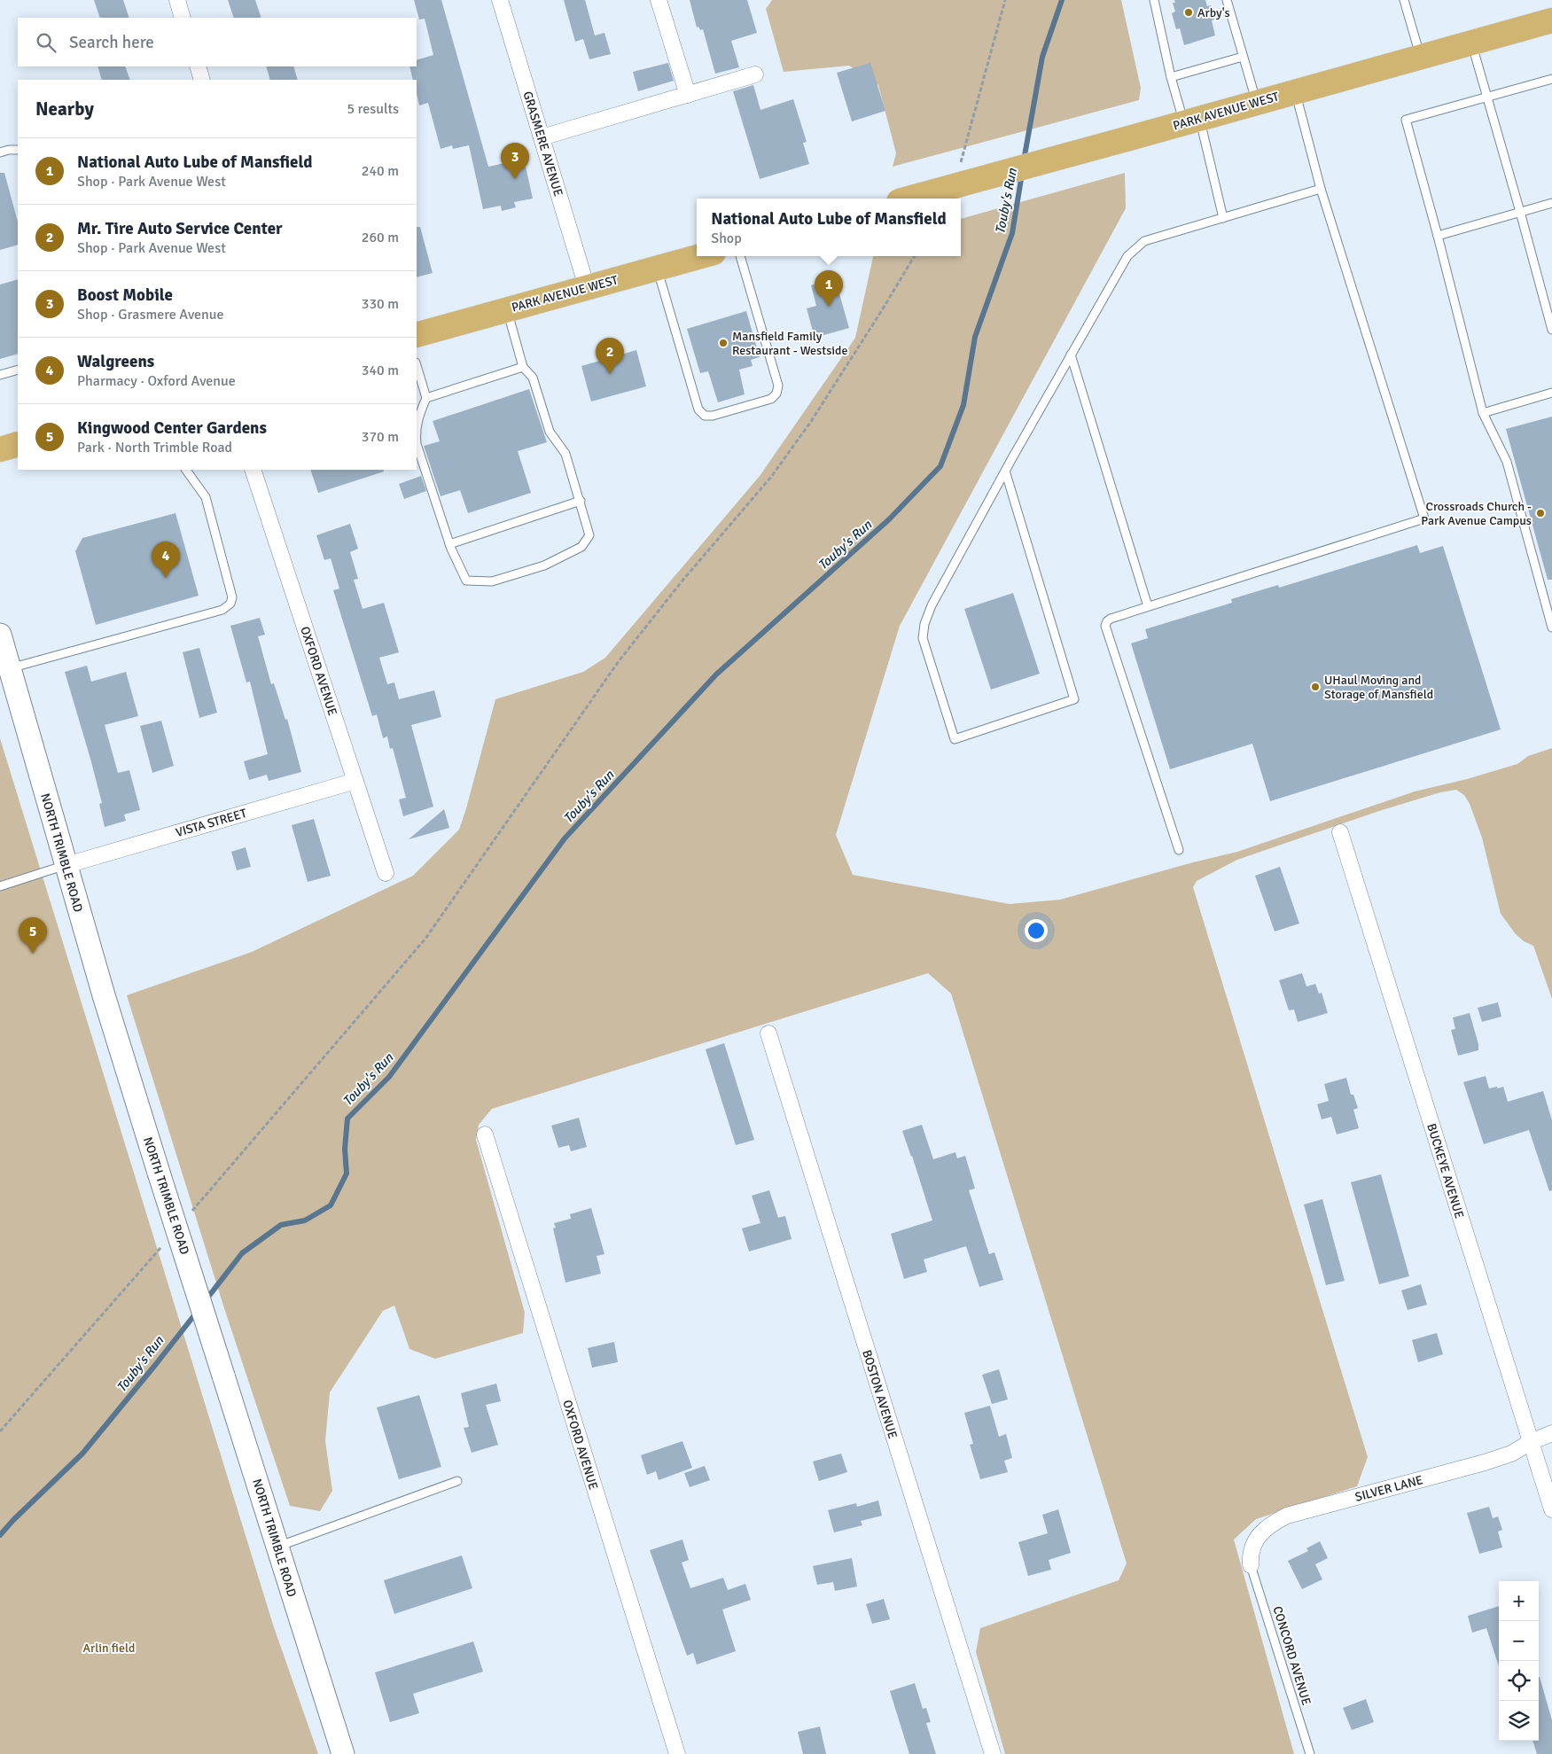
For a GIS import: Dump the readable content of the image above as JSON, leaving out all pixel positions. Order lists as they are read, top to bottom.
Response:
{
  "streets": {
    "main road": ["PARK AVENUE WEST", "NORTH TRIMBLE ROAD"],
    "street": [
      "GRASMERE AVENUE",
      "OXFORD AVENUE",
      "VISTA STREET",
      "BUCKEYE AVENUE",
      "BOSTON AVENUE",
      "SILVER LANE"
    ],
    "lane": ["CONCORD AVENUE"]
  },
  "crossings": [
    ["PARK AVENUE WEST", "GRASMERE AVENUE"],
    ["OXFORD AVENUE", "VISTA STREET"],
    ["VISTA STREET", "NORTH TRIMBLE ROAD"],
    ["BUCKEYE AVENUE", "SILVER LANE"],
    ["SILVER LANE", "CONCORD AVENUE"]
  ],
  "water": ["Touby's Run"],
  "parks": ["Arlin field"],
  "places": [
    "Arby's",
    "Mansfield Family Restaurant - Westside",
    "Crossroads Church - Park Avenue Campus",
    "UHaul Moving and Storage of Mansfield"
  ],
  "page": {
    "search": "Search here",
    "heading": ["Nearby", "5 results"],
    "list": [
      {
        "mark": "1",
        "name": "National Auto Lube of Mansfield",
        "note": "Shop · Park Avenue West",
        "value": "240 m"
      },
      {
        "mark": "2",
        "name": "Mr. Tire Auto Service Center",
        "note": "Shop · Park Avenue West",
        "value": "260 m"
      },
      {
        "mark": "3",
        "name": "Boost Mobile",
        "note": "Shop · Grasmere Avenue",
        "value": "330 m"
      },
      {
        "mark": "4",
        "name": "Walgreens",
        "note": "Pharmacy · Oxford Avenue",
        "value": "340 m"
      },
      {
        "mark": "5",
        "name": "Kingwood Center Gardens",
        "note": "Park · North Trimble Road",
        "value": "370 m"
      }
    ],
    "pins": [
      "3",
      "1",
      "2",
      "4",
      "5"
    ],
    "popup": ["National Auto Lube of Mansfield", "Shop"],
    "map_buttons": ["+", "−"]
  }
}
